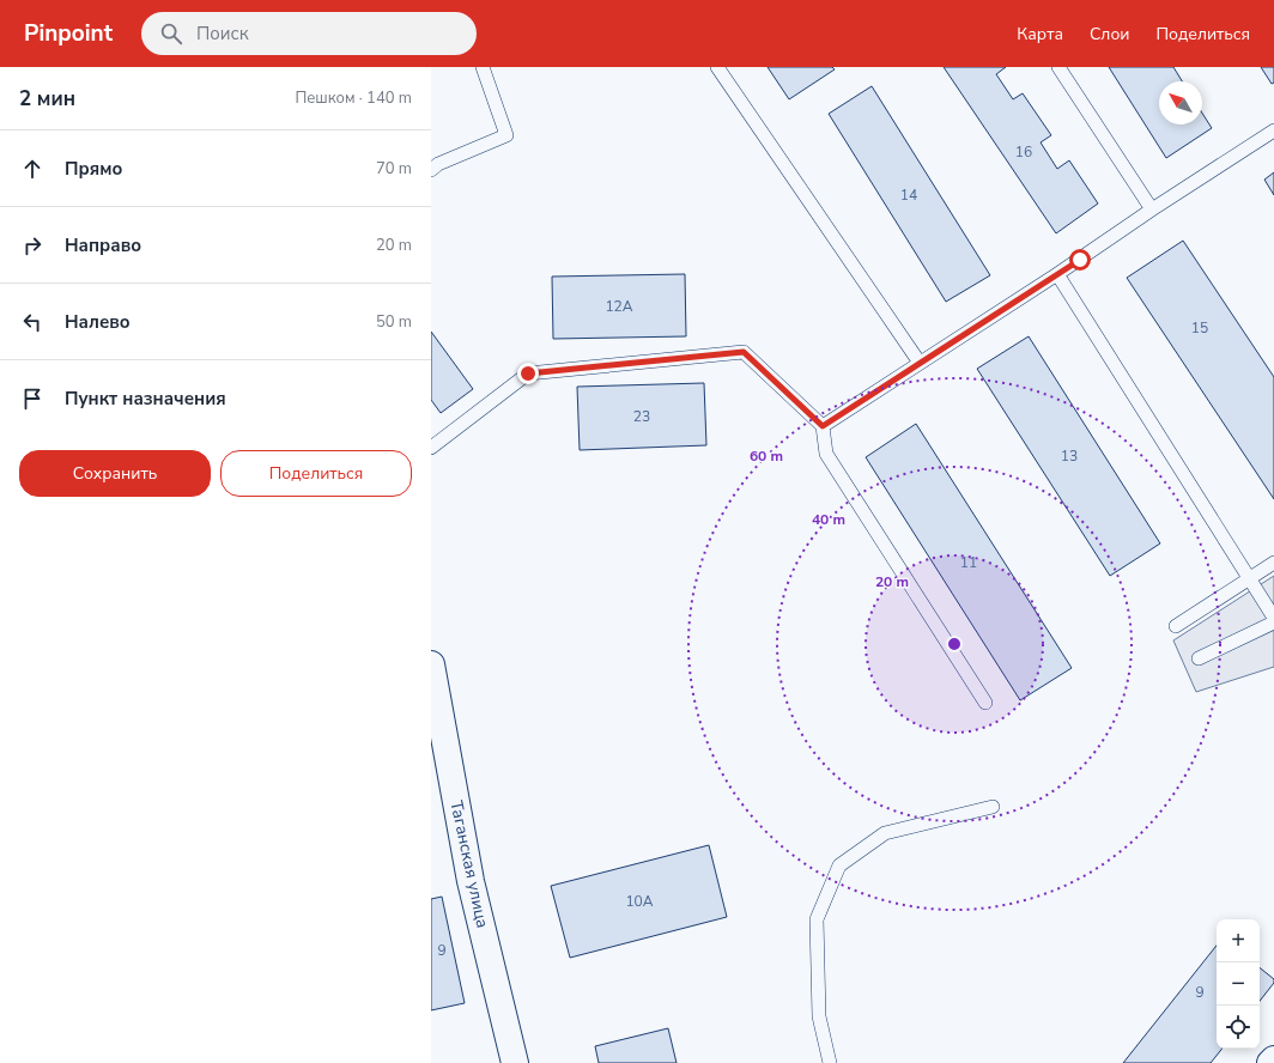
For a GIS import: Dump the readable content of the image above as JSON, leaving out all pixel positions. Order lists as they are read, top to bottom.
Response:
{
  "streets": {
    "street": ["Таганская улица"]
  },
  "house_numbers": [
    "16",
    "14",
    "12А",
    "15",
    "23",
    "13",
    "11",
    "10А",
    "9",
    "9"
  ],
  "north": "top left",
  "page": {
    "header": "Pinpoint",
    "search": "Поиск",
    "nav": ["Карта", "Слои", "Поделиться"],
    "heading": ["2 мин", "Пешком · 140 m"],
    "list": [
      ["Прямо", "70 m"],
      ["Направо", "20 m"],
      ["Налево", "50 m"],
      "Пункт назначения"
    ],
    "buttons": ["Сохранить", "Поделиться"],
    "map_buttons": ["+", "−"]
  },
  "rings": ["60 m", "40 m", "20 m"]
}
